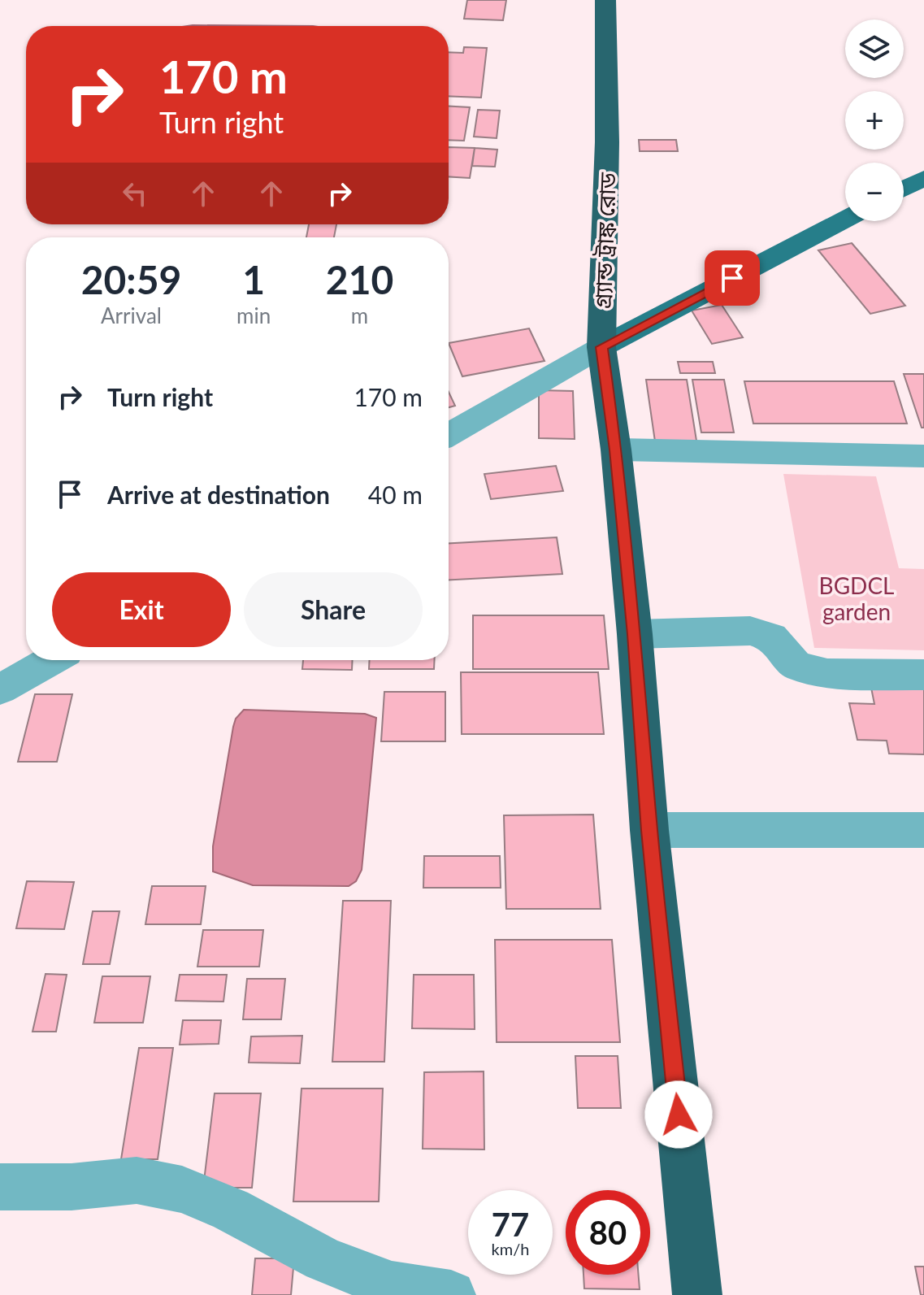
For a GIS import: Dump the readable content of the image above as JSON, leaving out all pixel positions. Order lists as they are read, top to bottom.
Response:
{
  "streets": {
    "highway": ["গ্র্যান্ড ট্রাঙ্ক রোড"]
  },
  "parks": ["BGDCL garden"],
  "page": {
    "map_buttons": ["+", "−"],
    "turn": ["170 m", "Turn right"],
    "eta": [
      "20:59",
      "Arrival",
      "1",
      "min",
      "210",
      "m"
    ],
    "list": [
      {
        "name": "Turn right",
        "value": "170 m"
      },
      {
        "name": "Arrive at destination",
        "value": "40 m"
      }
    ],
    "buttons": ["Exit", "Share"],
    "speed": "77 km/h",
    "limit": "80"
  }
}
